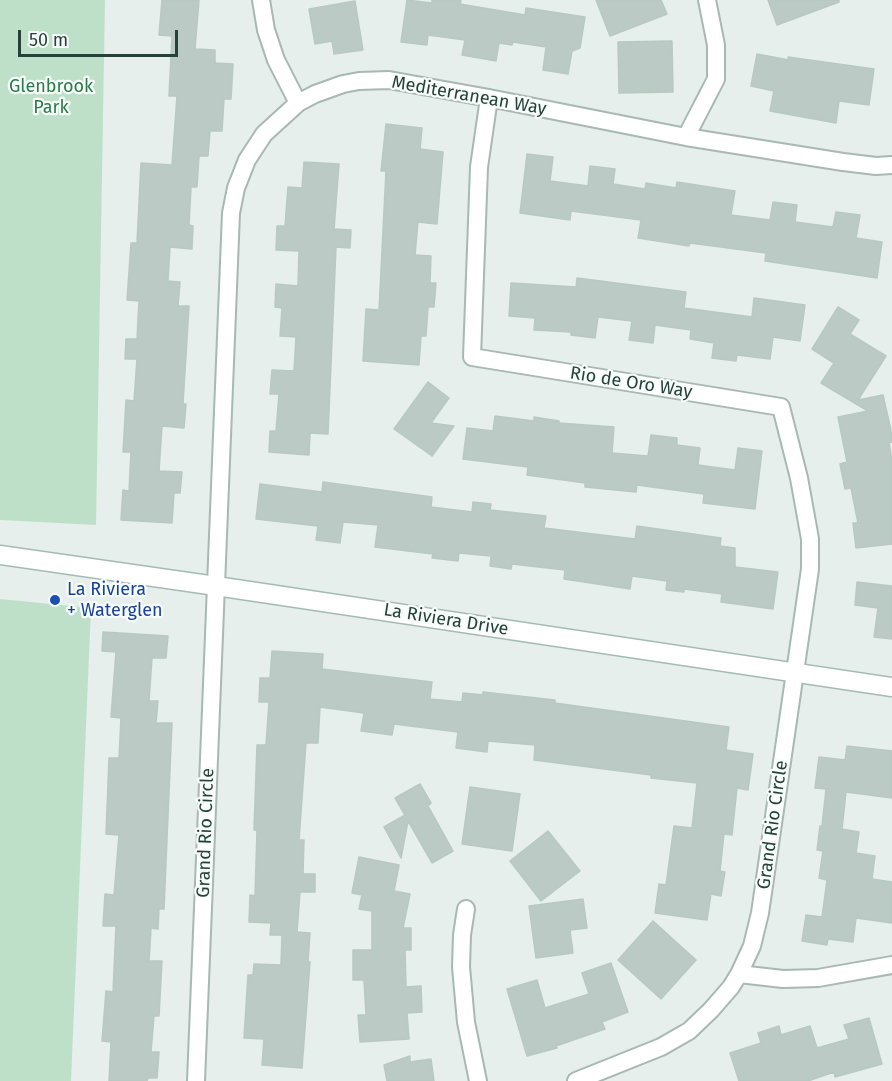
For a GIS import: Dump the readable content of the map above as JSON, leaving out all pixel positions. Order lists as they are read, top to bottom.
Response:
{
  "streets": {
    "street": [
      "Mediterranean Way",
      "Rio de Oro Way",
      "La Riviera Drive",
      "Grand Rio Circle"
    ]
  },
  "crossings": [
    ["Mediterranean Way", "Rio de Oro Way"],
    ["Mediterranean Way", "La Riviera Drive"],
    ["Mediterranean Way", "Grand Rio Circle"],
    ["Rio de Oro Way", "La Riviera Drive"],
    ["Rio de Oro Way", "Grand Rio Circle"],
    ["La Riviera Drive", "Grand Rio Circle"]
  ],
  "parks": ["Glenbrook Park"],
  "places": ["La Riviera + Waterglen"],
  "scale_bar": "50 m"
}
